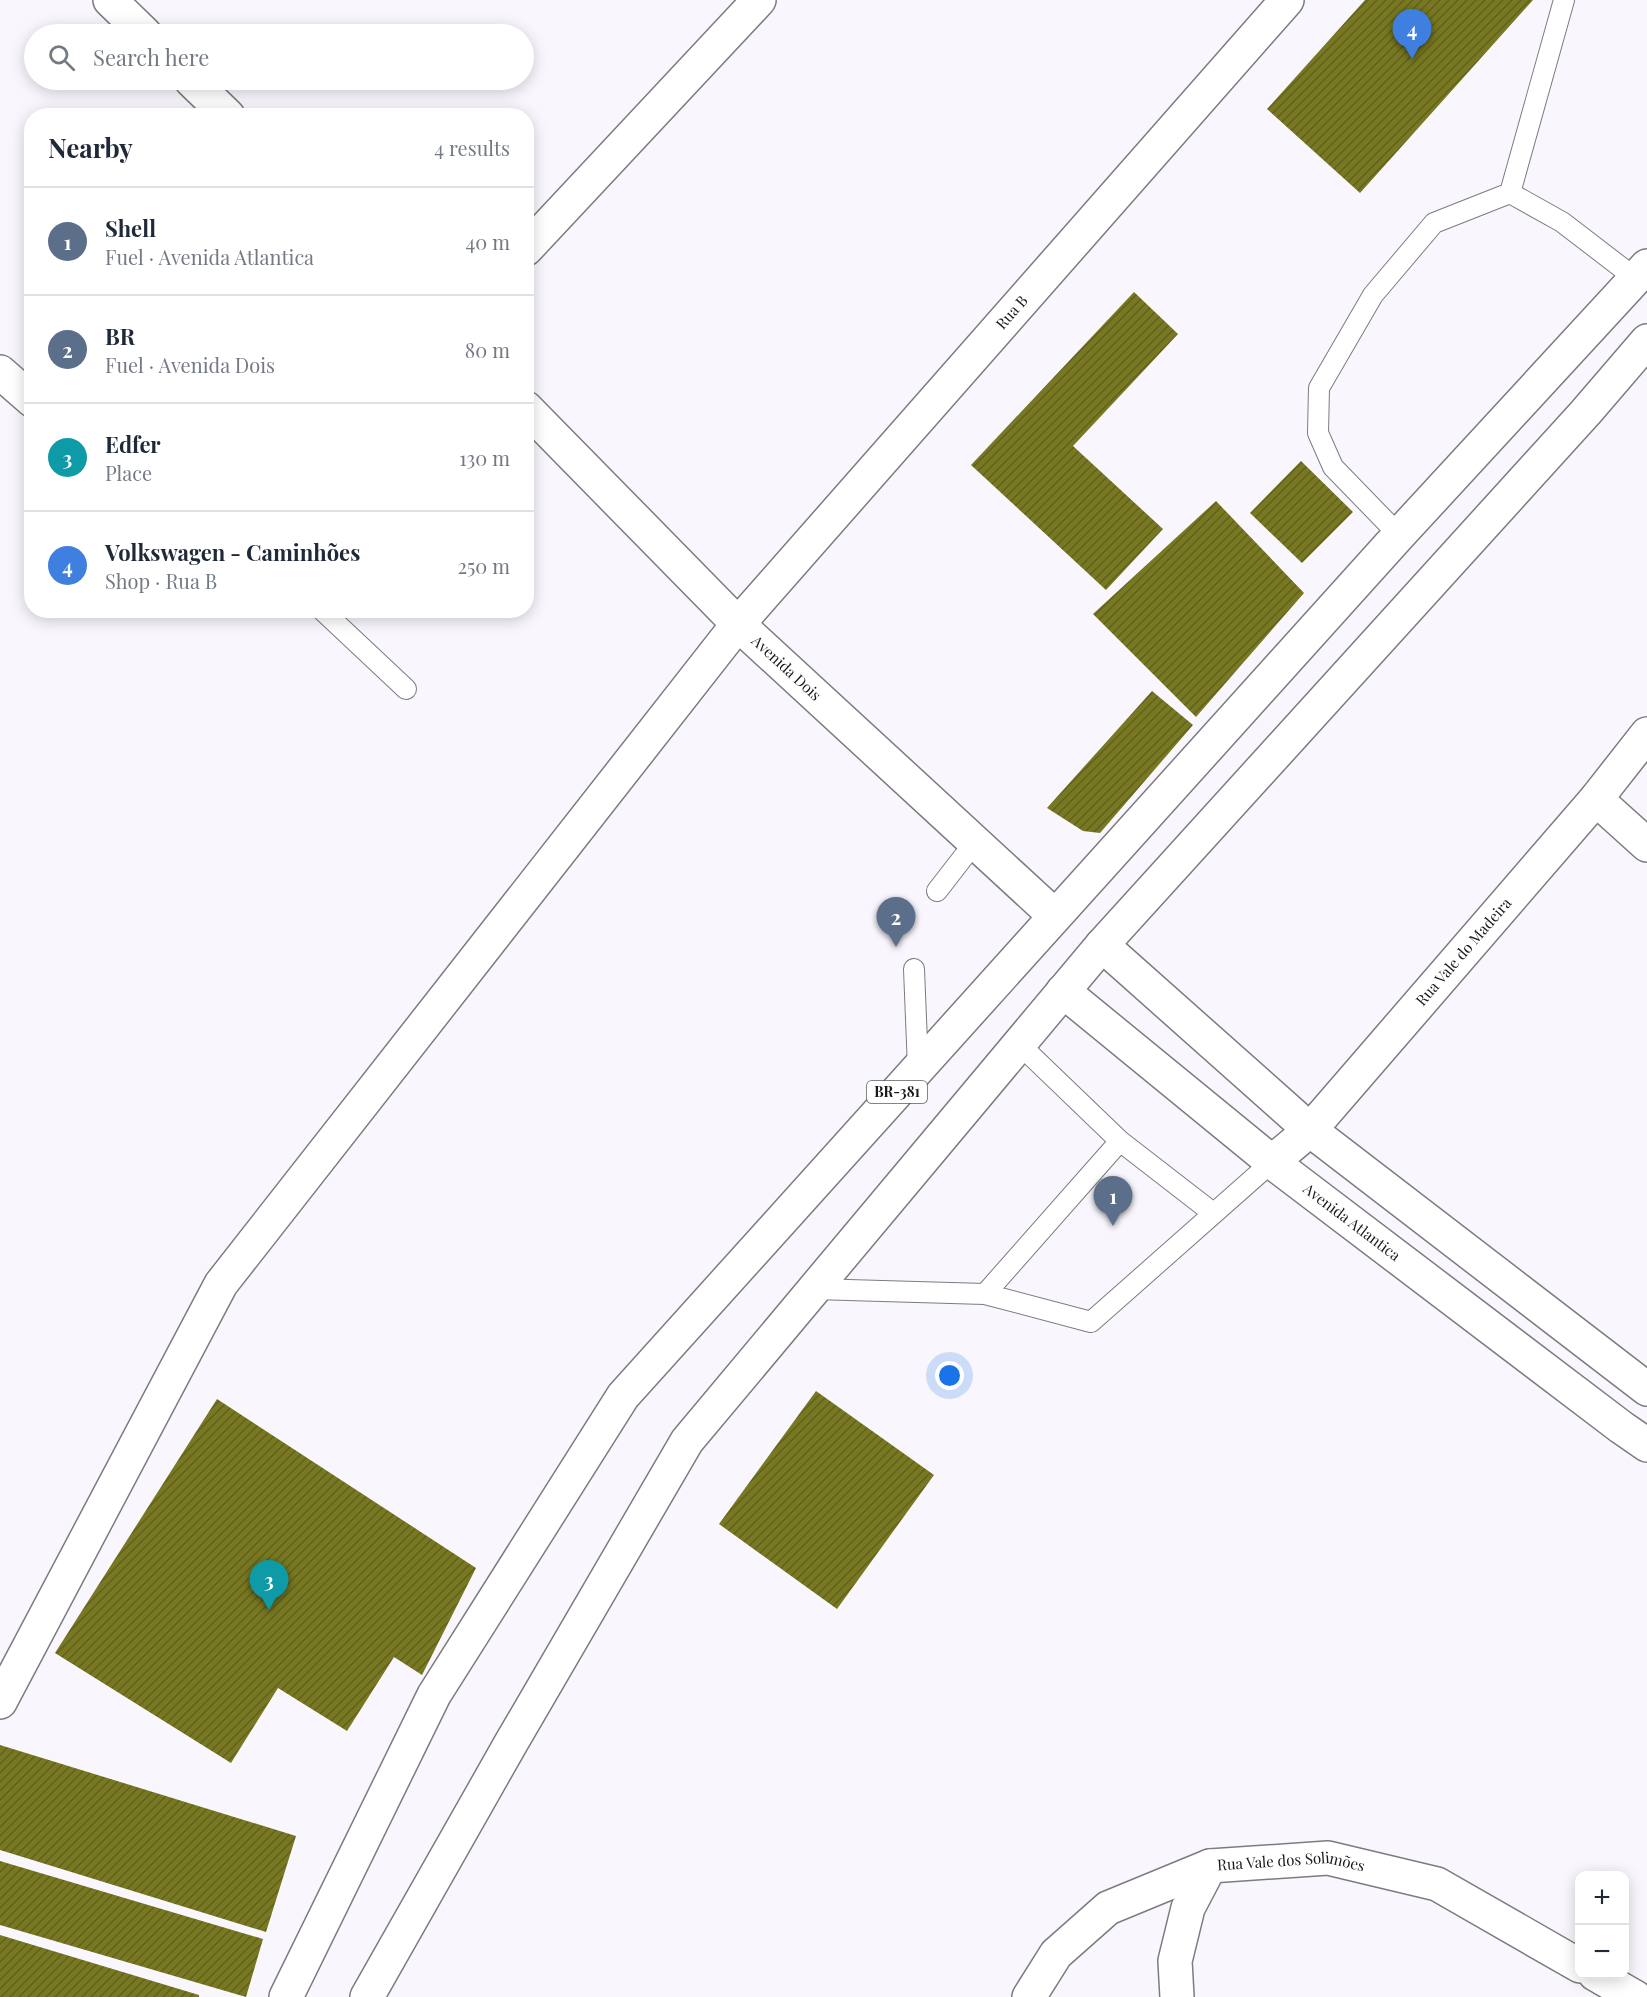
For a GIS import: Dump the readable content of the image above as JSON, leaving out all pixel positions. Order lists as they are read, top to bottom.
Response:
{
  "streets": {
    "street": [
      "Rua B",
      "Avenida Dois",
      "Rua Vale do Madeira",
      "BR-381",
      "Avenida Atlantica",
      "Rua Vale dos Solimões"
    ]
  },
  "crossings": [
    ["Rua B", "Avenida Dois"],
    ["Avenida Dois", "BR-381"],
    ["Rua Vale do Madeira", "Avenida Atlantica"]
  ],
  "page": {
    "pins": [
      "4",
      "2",
      "1",
      "3"
    ],
    "search": "Search here",
    "heading": ["Nearby", "4 results"],
    "list": [
      {
        "mark": "1",
        "name": "Shell",
        "note": "Fuel · Avenida Atlantica",
        "value": "40 m"
      },
      {
        "mark": "2",
        "name": "BR",
        "note": "Fuel · Avenida Dois",
        "value": "80 m"
      },
      {
        "mark": "3",
        "name": "Edfer",
        "note": "Place",
        "value": "130 m"
      },
      {
        "mark": "4",
        "name": "Volkswagen - Caminhões",
        "note": "Shop · Rua B",
        "value": "250 m"
      }
    ],
    "map_buttons": ["+", "−"]
  }
}
